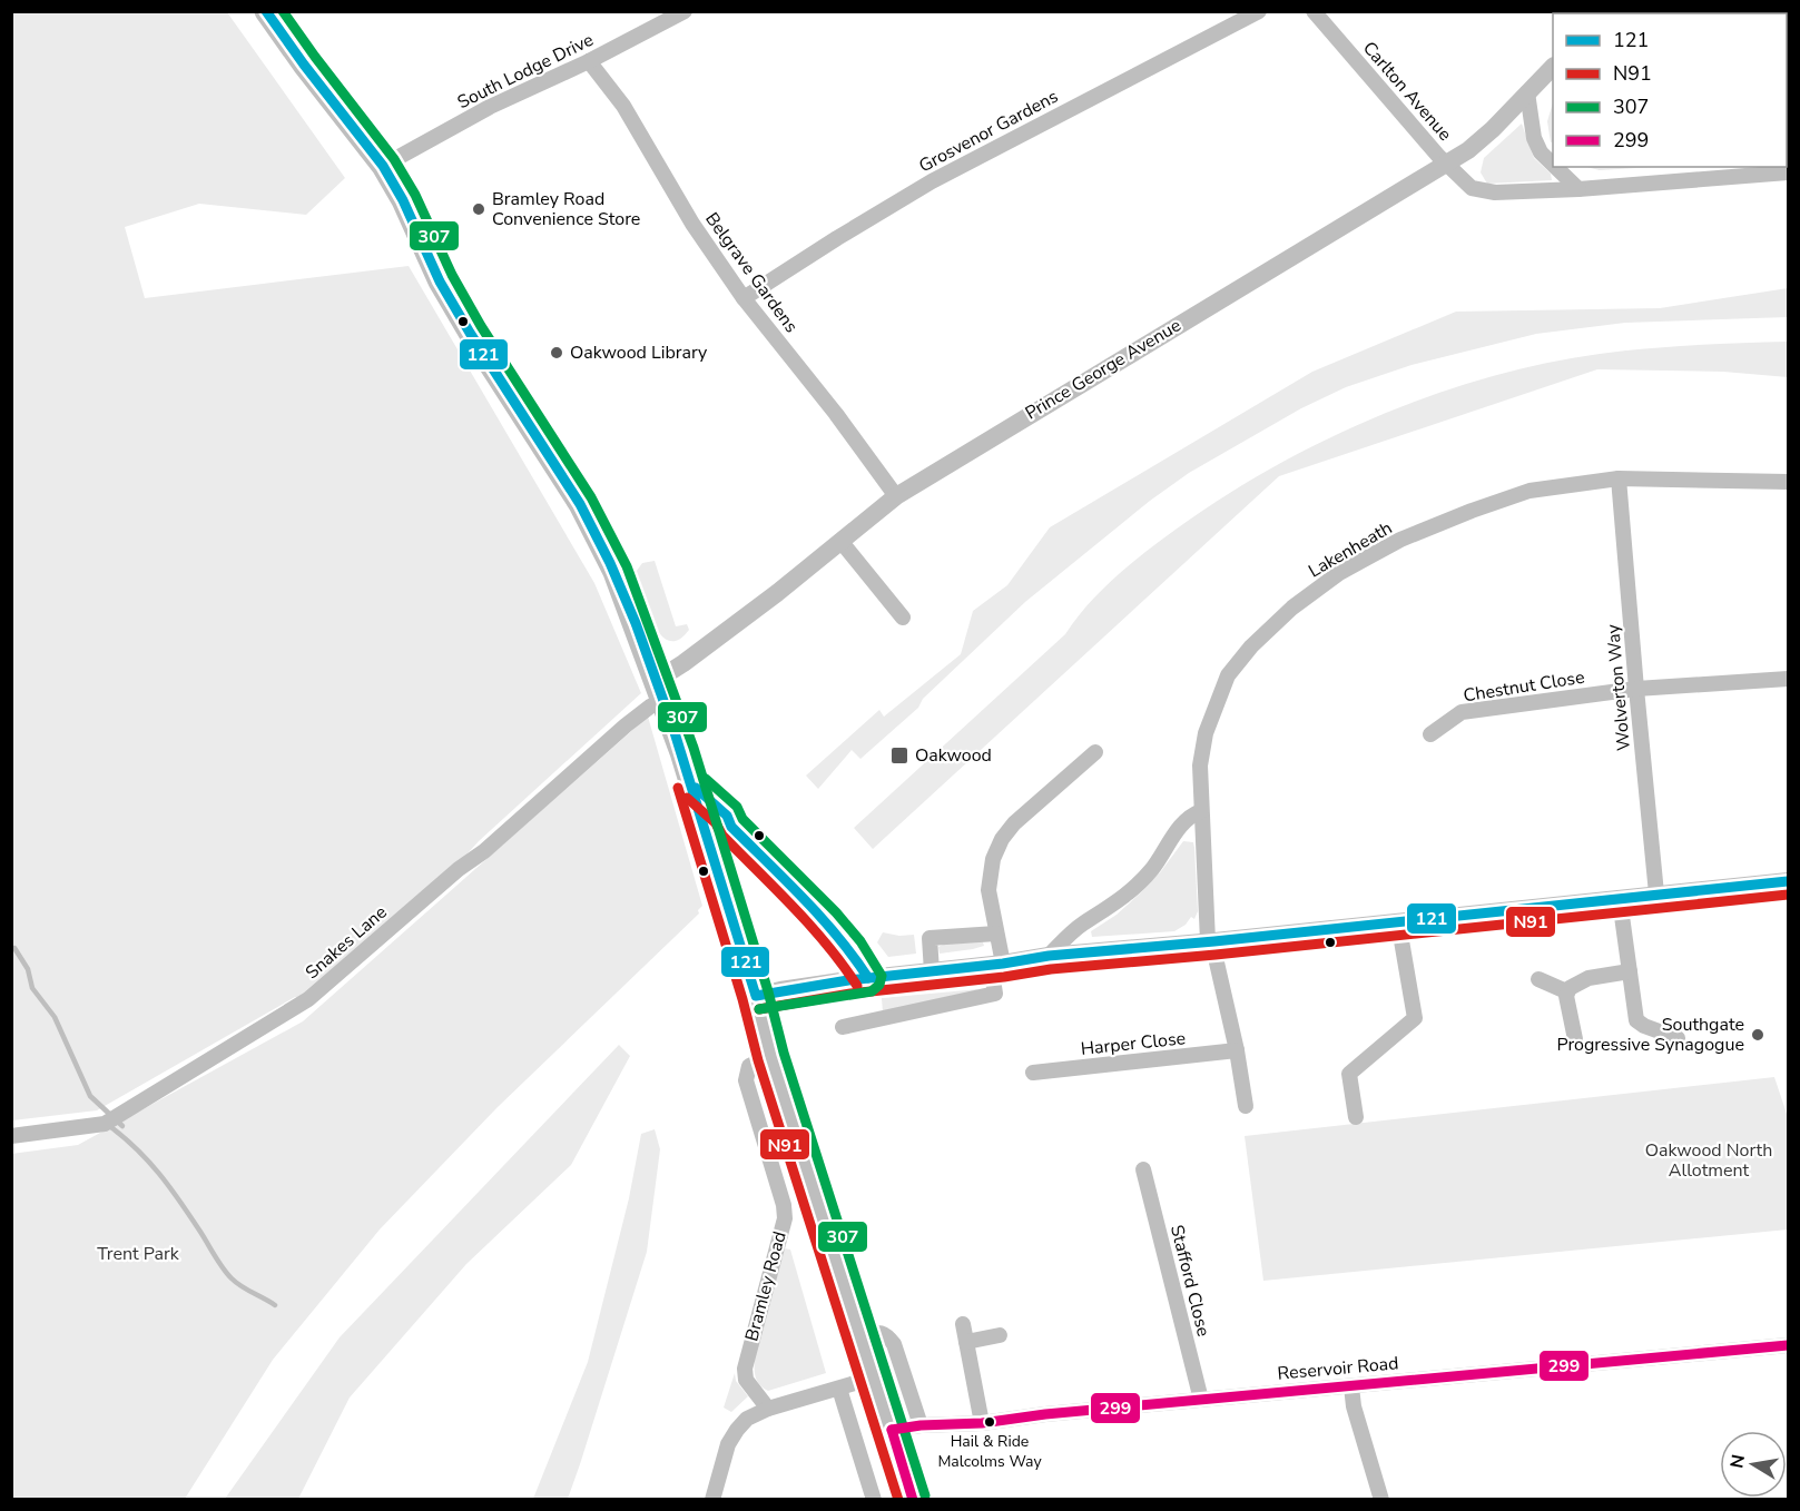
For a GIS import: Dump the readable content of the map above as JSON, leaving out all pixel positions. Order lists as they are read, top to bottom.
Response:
{
  "streets": {
    "street": [
      "South Lodge Drive",
      "Carlton Avenue",
      "Grosvenor Gardens",
      "Belgrave Gardens",
      "Prince George Avenue",
      "Lakenheath",
      "Chestnut Close",
      "Wolverton Way",
      "Snakes Lane",
      "Harper Close",
      "Stafford Close",
      "Bramley Road",
      "Reservoir Road"
    ]
  },
  "crossings": [
    ["South Lodge Drive", "Belgrave Gardens"],
    ["Carlton Avenue", "Prince George Avenue"],
    ["Grosvenor Gardens", "Belgrave Gardens"],
    ["Belgrave Gardens", "Prince George Avenue"],
    ["Prince George Avenue", "Snakes Lane"],
    ["Lakenheath", "Wolverton Way"],
    ["Lakenheath", "Harper Close"],
    ["Chestnut Close", "Wolverton Way"],
    ["Stafford Close", "Reservoir Road"]
  ],
  "parks": ["Oakwood North Allotment", "Trent Park"],
  "places": {
    "other": [
      "Bramley Road Convenience Store",
      "Oakwood Library",
      "Southgate Progressive Synagogue",
      "Hail & Ride Malcolms Way"
    ],
    "transit": ["Oakwood"]
  },
  "lines": [
    "transit line 121",
    "transit line 307",
    "transit line N91",
    "transit line 299"
  ],
  "legend": [
    "121",
    "N91",
    "307",
    "299"
  ],
  "north": "left"
}
